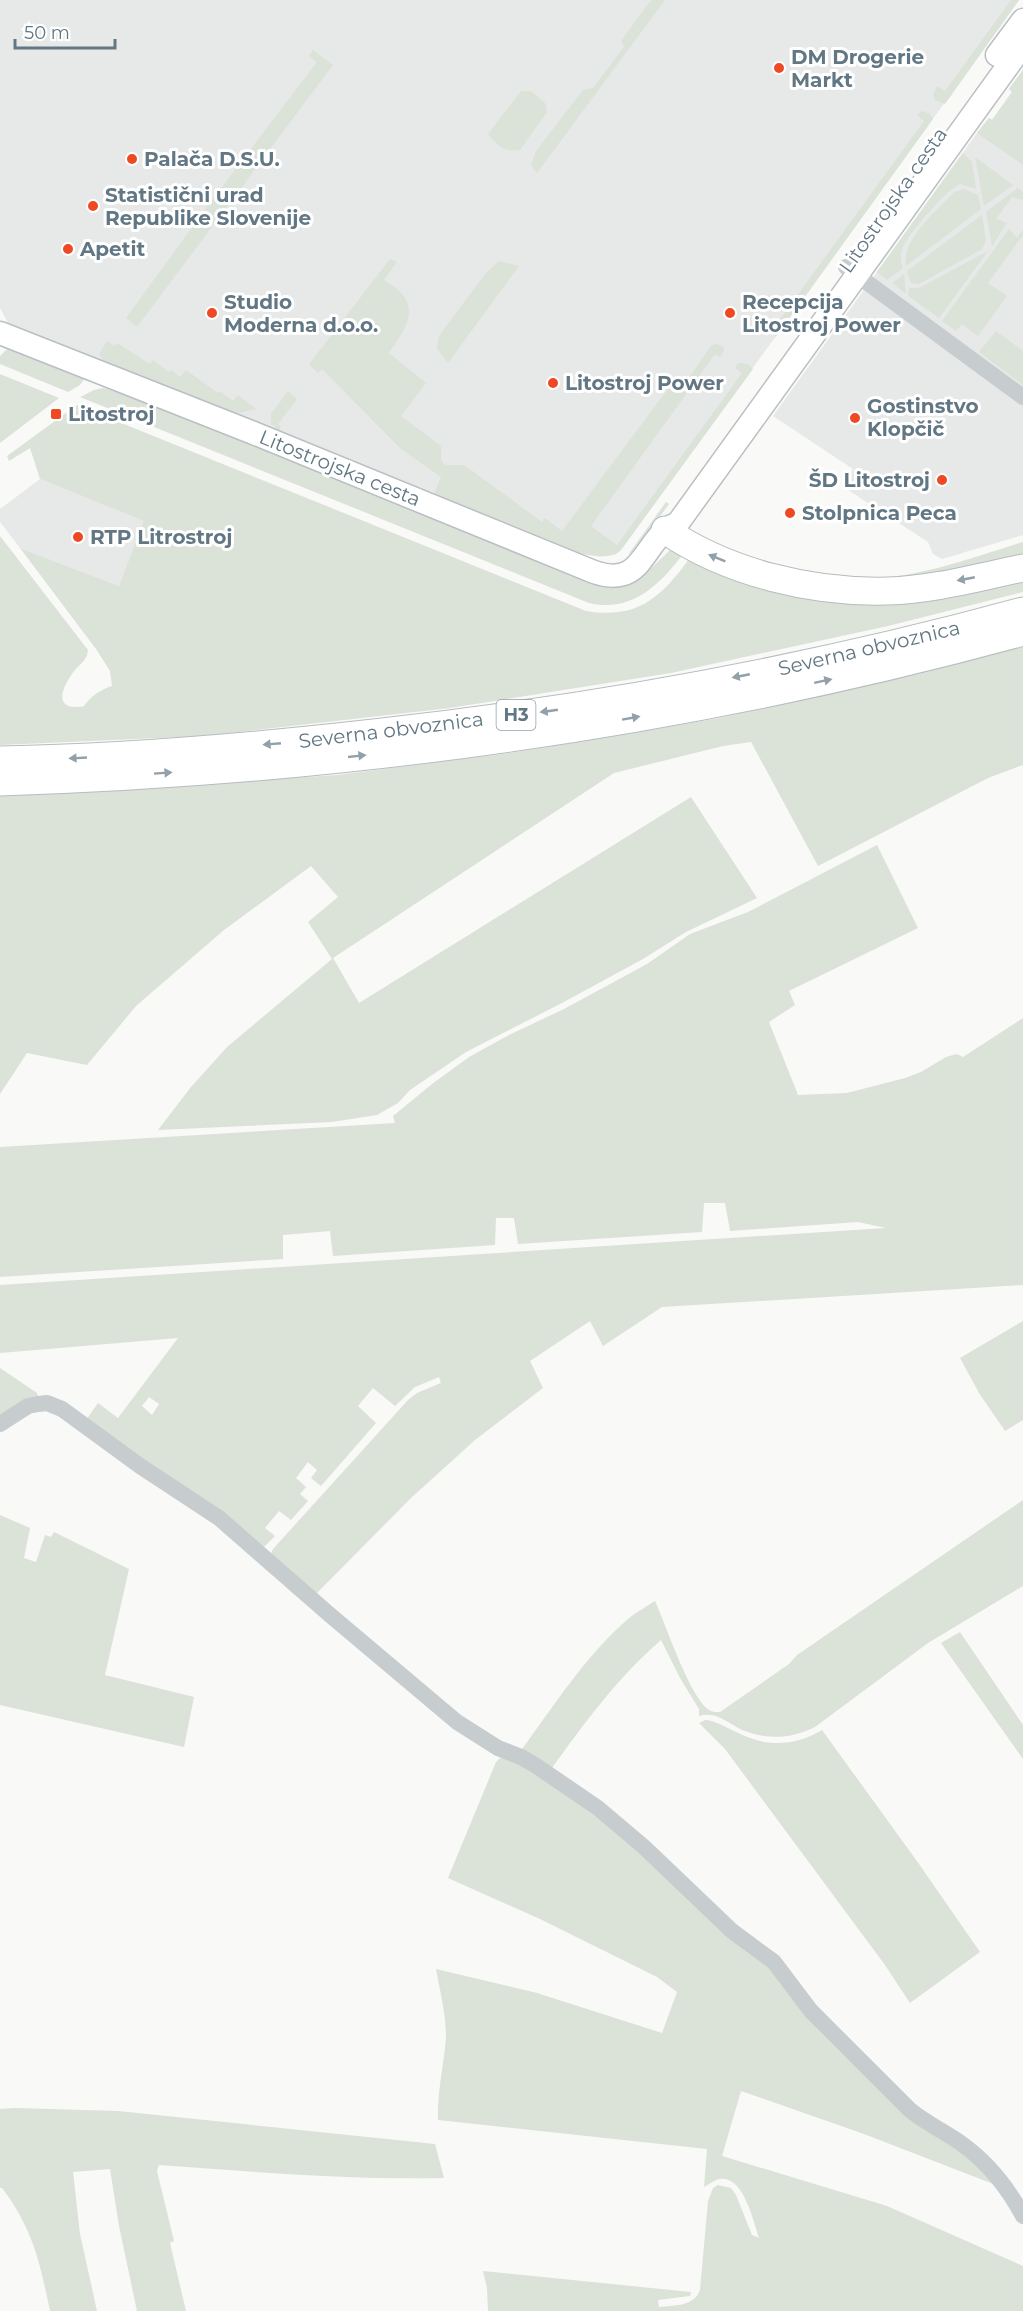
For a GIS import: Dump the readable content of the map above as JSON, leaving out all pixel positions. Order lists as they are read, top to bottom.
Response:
{
  "streets": {
    "highway": ["Severna obvoznica", "H3"],
    "main road": ["Litostrojska cesta"]
  },
  "places": {
    "other": [
      "DM Drogerie Markt",
      "Palača D.S.U.",
      "Statistični urad Republike Slovenije",
      "Apetit",
      "Studio Moderna d.o.o.",
      "Recepcija Litostroj Power",
      "Litostroj Power",
      "Gostinstvo Klopčič",
      "ŠD Litostroj",
      "Stolpnica Peca",
      "RTP Litrostroj"
    ],
    "transit": ["Litostroj"]
  },
  "scale_bar": "50 m"
}
